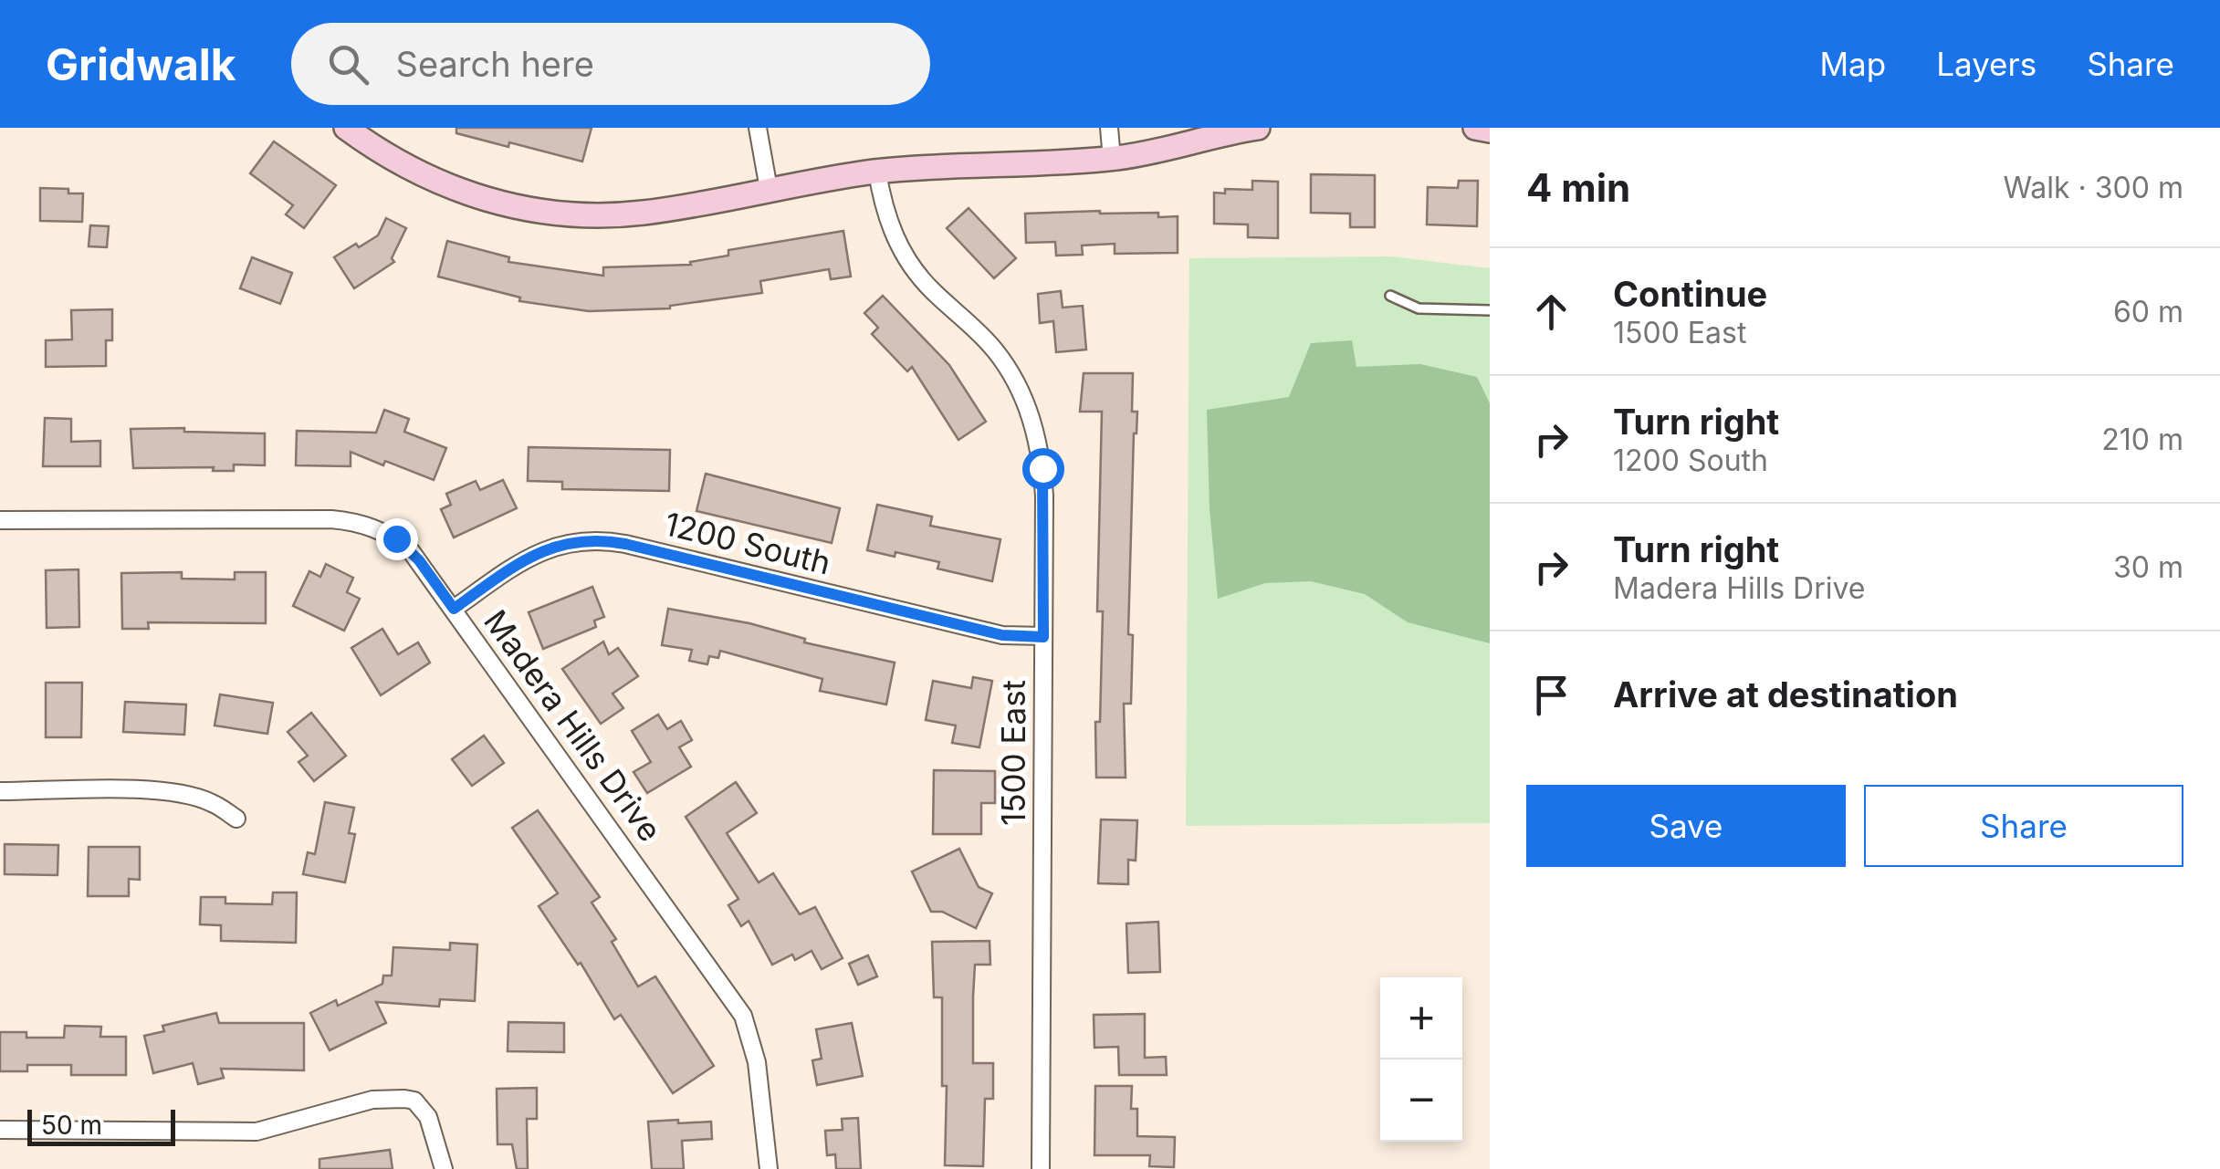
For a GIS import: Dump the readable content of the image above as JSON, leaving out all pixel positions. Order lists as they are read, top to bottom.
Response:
{
  "streets": {
    "street": ["1200 South", "Madera Hills Drive", "1500 East"]
  },
  "crossings": [
    ["1200 South", "Madera Hills Drive"],
    ["1200 South", "1500 East"]
  ],
  "scale_bar": "50 m",
  "page": {
    "header": "Gridwalk",
    "search": "Search here",
    "nav": ["Map", "Layers", "Share"],
    "heading": ["4 min", "Walk · 300 m"],
    "list": [
      ["Continue", "1500 East", "60 m"],
      ["Turn right", "1200 South", "210 m"],
      ["Turn right", "Madera Hills Drive", "30 m"],
      "Arrive at destination"
    ],
    "buttons": ["Save", "Share"],
    "map_buttons": ["+", "−"],
    "scale": "50 m"
  }
}
